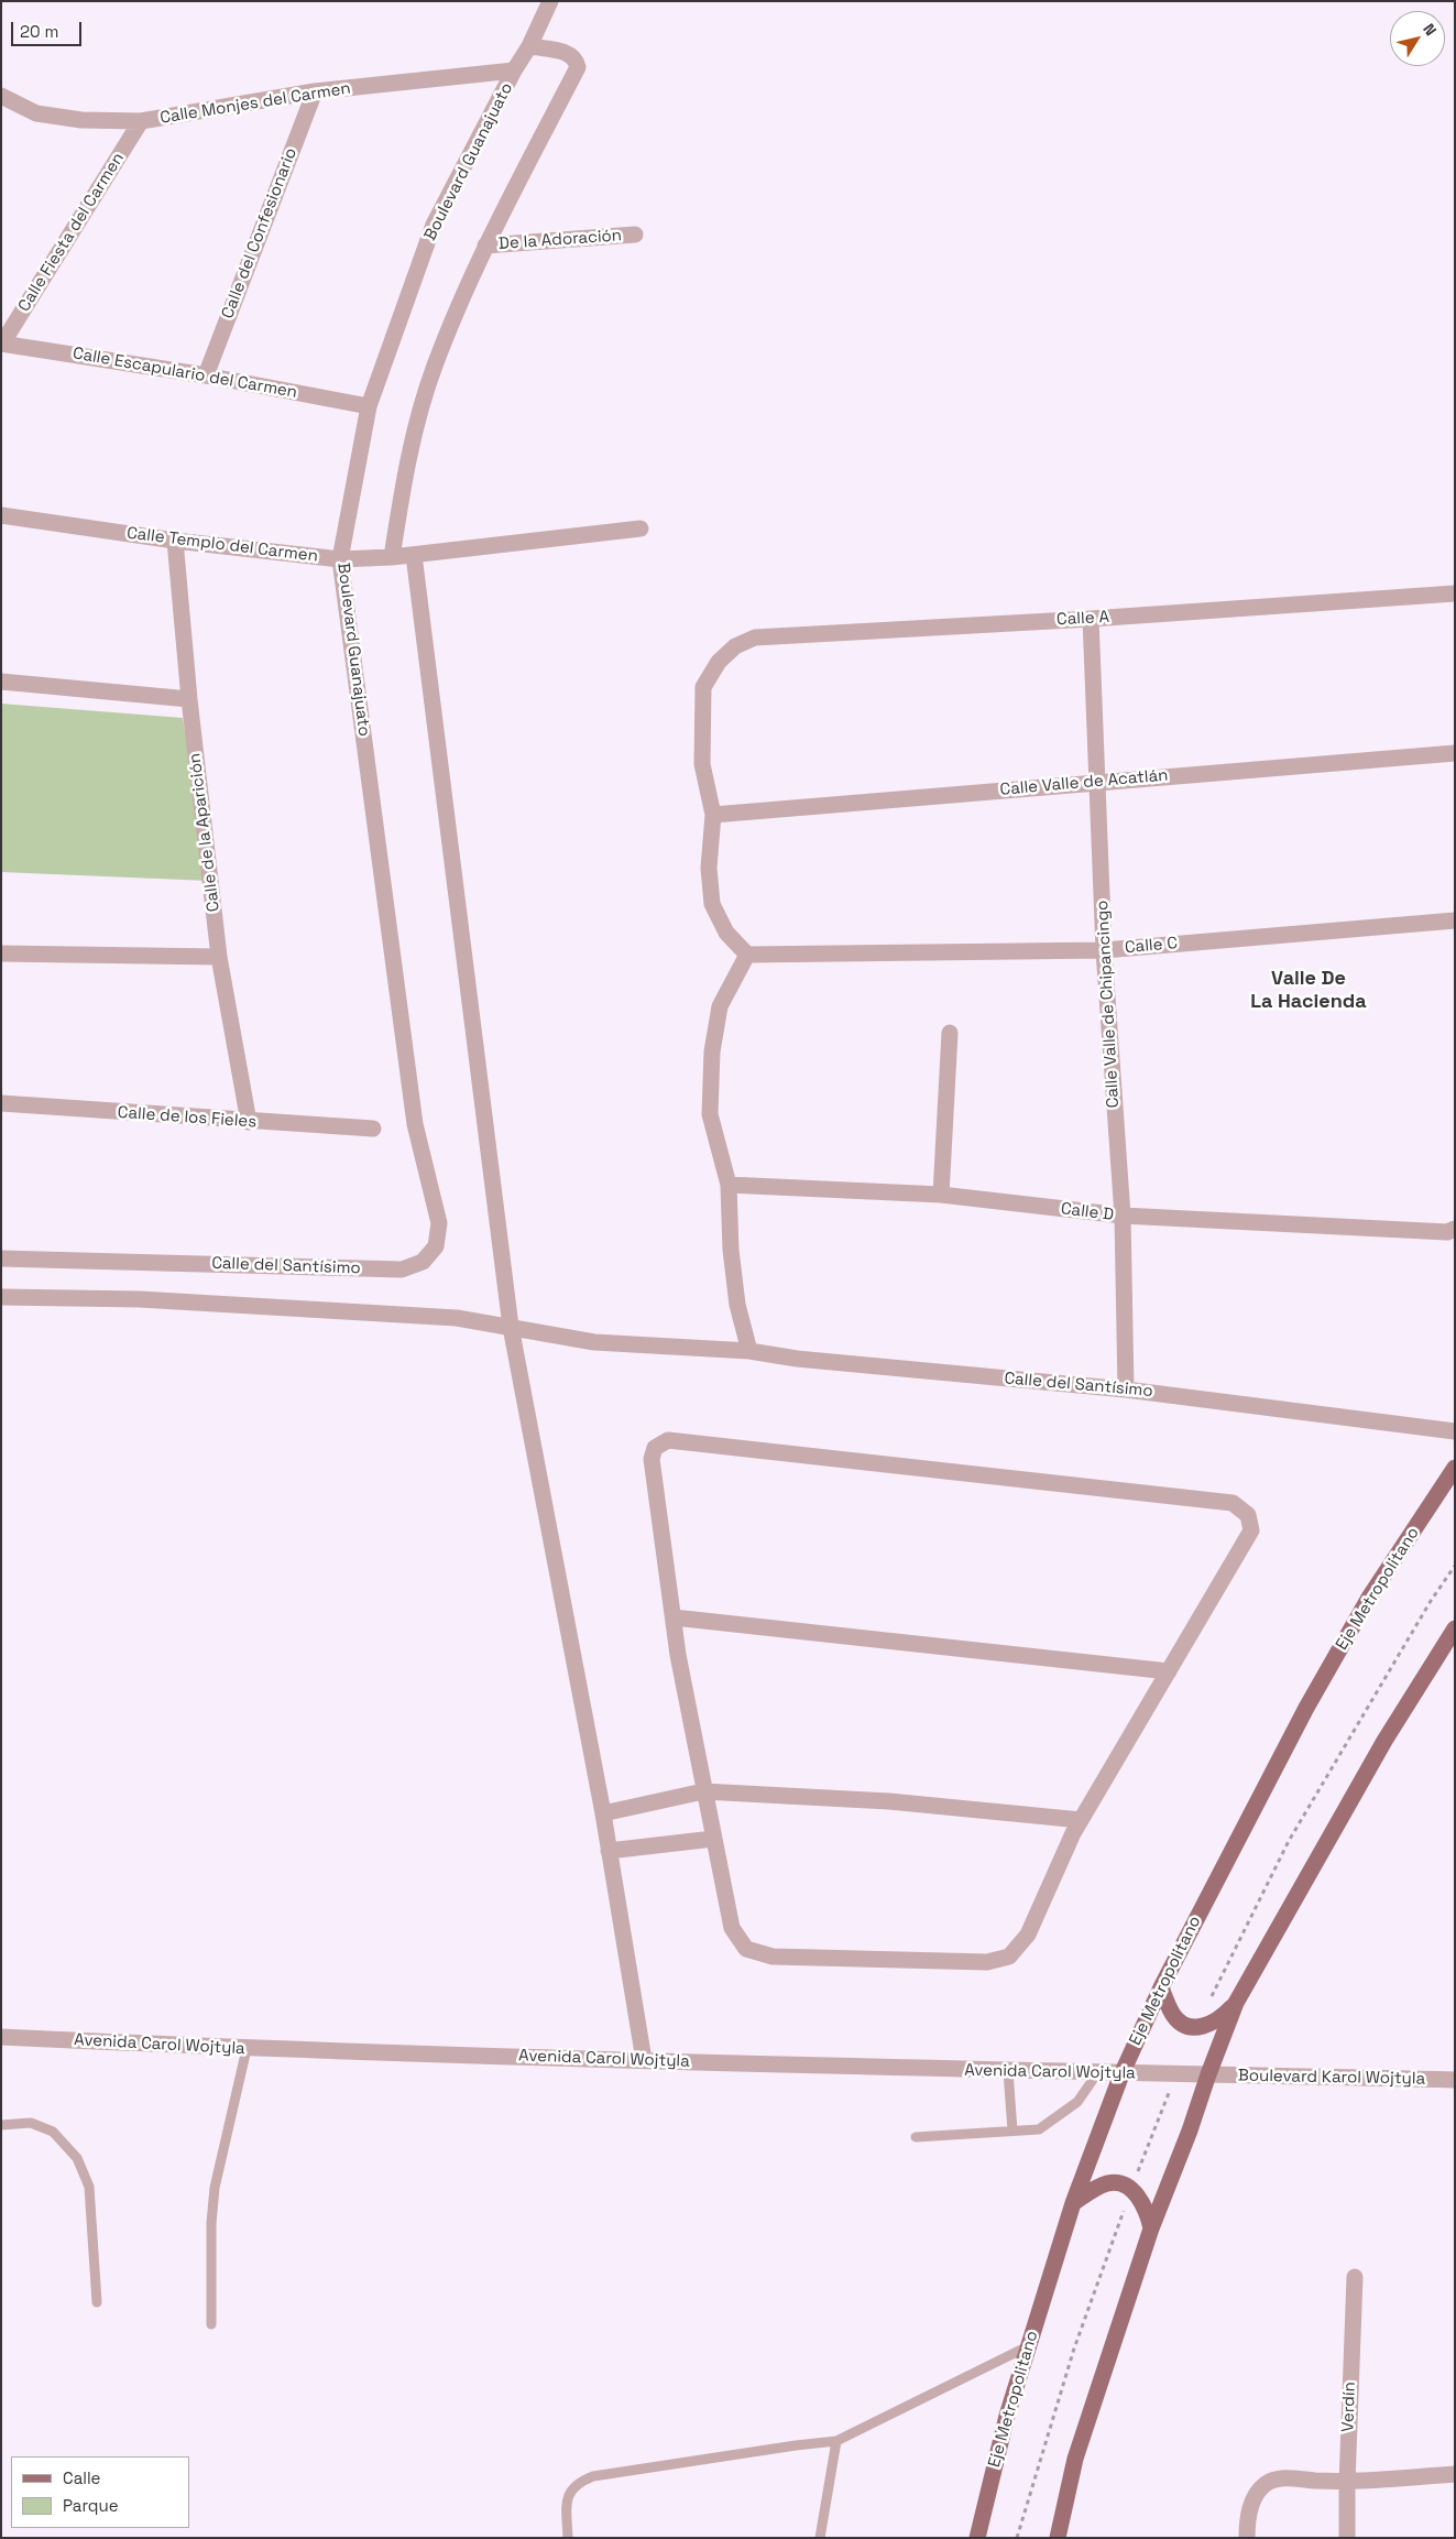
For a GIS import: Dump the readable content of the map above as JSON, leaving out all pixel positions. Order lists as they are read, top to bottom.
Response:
{
  "streets": {
    "main road": ["Eje Metropolitano"],
    "street": [
      "Calle Monjes del Carmen",
      "Boulevard Guanajuato",
      "Calle Fiesta del Carmen",
      "Calle del Confesionario",
      "De la Adoración",
      "Calle Escapulario del Carmen",
      "Calle Templo del Carmen",
      "Calle A",
      "Calle Valle de Acatlán",
      "Calle de la Aparición",
      "Calle C",
      "Calle Valle de Chipancingo",
      "Calle de los Fieles",
      "Calle D",
      "Calle del Santísimo",
      "Avenida Carol Wojtyla",
      "Boulevard Karol Wojtyla",
      "Verdín"
    ]
  },
  "crossings": [
    ["Calle Monjes del Carmen", "Boulevard Guanajuato"],
    ["Calle Monjes del Carmen", "Calle Fiesta del Carmen"],
    ["Calle Monjes del Carmen", "Calle del Confesionario"],
    ["Boulevard Guanajuato", "Calle Escapulario del Carmen"],
    ["Boulevard Guanajuato", "Calle Templo del Carmen"],
    ["Boulevard Guanajuato", "Calle del Santísimo"],
    ["Calle Fiesta del Carmen", "Calle Escapulario del Carmen"],
    ["Calle del Confesionario", "Calle Escapulario del Carmen"],
    ["Calle Templo del Carmen", "Calle de la Aparición"],
    ["Calle A", "Calle Valle de Acatlán"],
    ["Calle A", "Calle C"],
    ["Calle A", "Calle Valle de Chipancingo"],
    ["Calle Valle de Acatlán", "Calle Valle de Chipancingo"],
    ["Calle de la Aparición", "Calle de los Fieles"],
    ["Calle C", "Calle Valle de Chipancingo"],
    ["Calle Valle de Chipancingo", "Calle D"],
    ["Calle Valle de Chipancingo", "Calle del Santísimo"],
    ["Eje Metropolitano", "Avenida Carol Wojtyla"],
    ["Avenida Carol Wojtyla", "Boulevard Karol Wojtyla"]
  ],
  "districts": ["Valle De La Hacienda"],
  "legend": ["Calle", "Parque"],
  "scale_bar": "20 m",
  "north": "top right"
}
